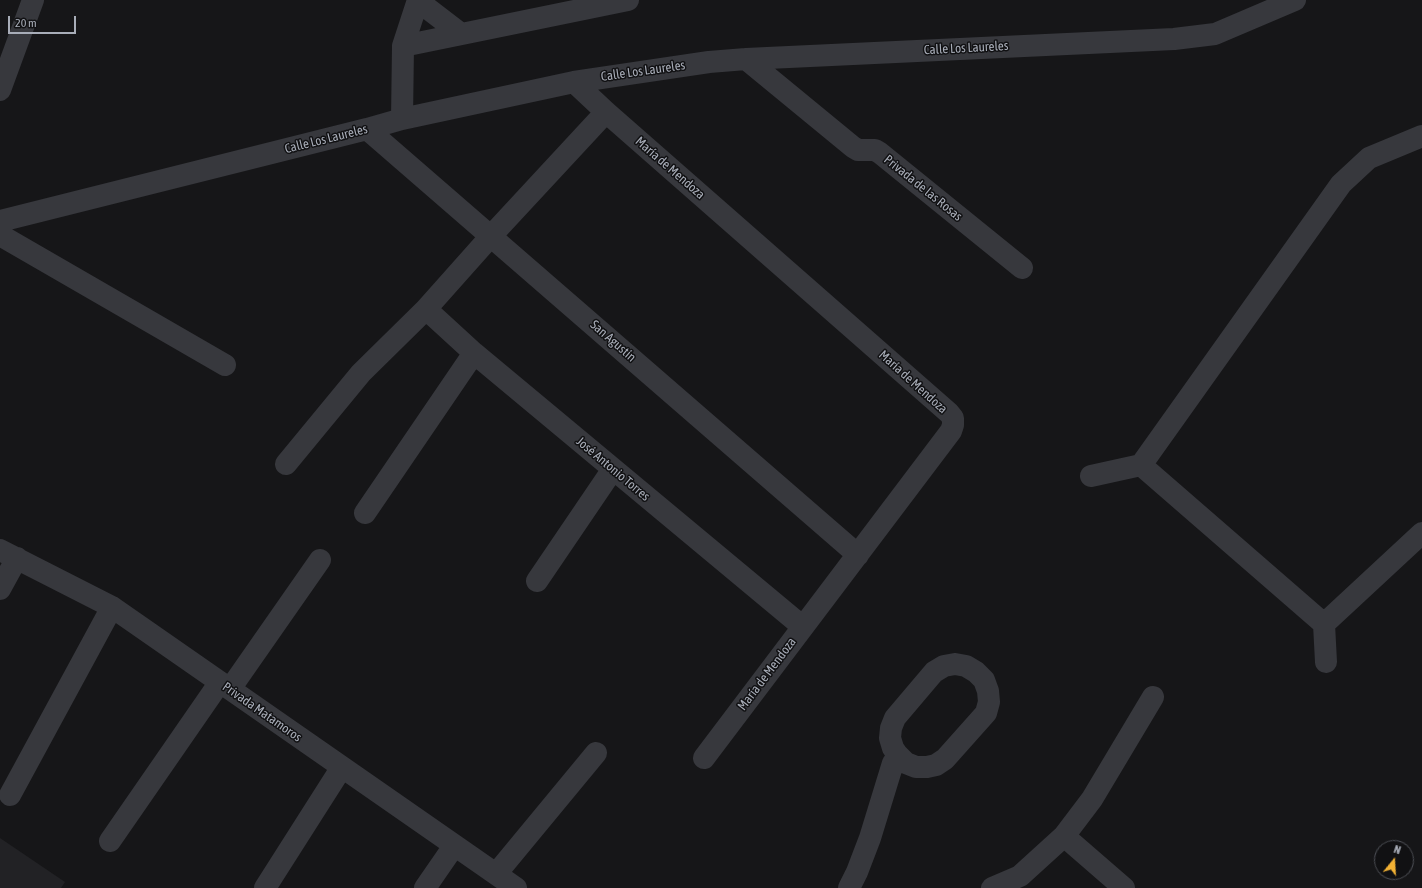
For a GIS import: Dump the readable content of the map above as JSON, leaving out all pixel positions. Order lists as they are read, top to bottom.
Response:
{
  "streets": {
    "street": [
      "Calle Los Laureles",
      "María de Mendoza",
      "Privada de las Rosas",
      "San Agustín",
      "José Antonio Torres",
      "Privada Matamoros"
    ]
  },
  "crossings": [
    ["Calle Los Laureles", "María de Mendoza"],
    ["Calle Los Laureles", "Privada de las Rosas"],
    ["Calle Los Laureles", "San Agustín"],
    ["María de Mendoza", "San Agustín"],
    ["María de Mendoza", "José Antonio Torres"]
  ],
  "scale_bar": "20 m",
  "north": "top"
}
